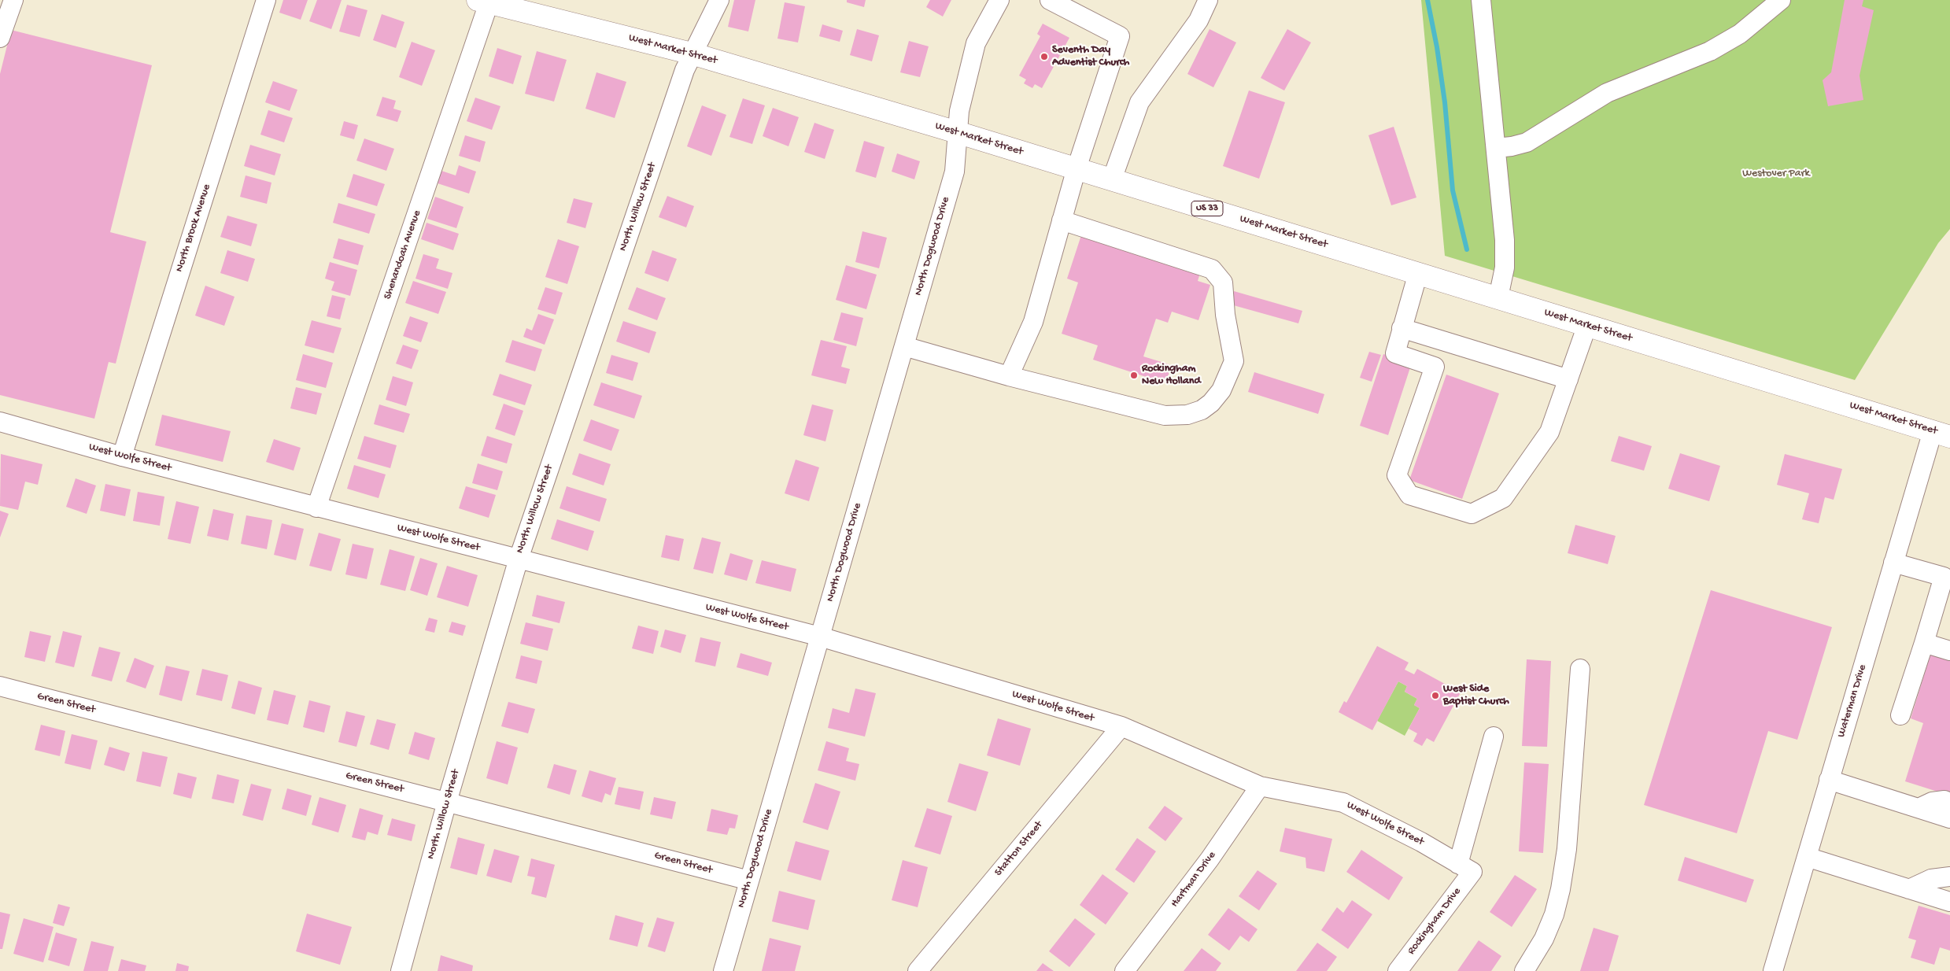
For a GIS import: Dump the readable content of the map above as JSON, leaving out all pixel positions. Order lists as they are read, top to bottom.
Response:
{
  "streets": {
    "main road": ["West Market Street", "US 33"],
    "street": [
      "North Willow Street",
      "North Brook Avenue",
      "North Dogwood Drive",
      "Shenandoah Avenue",
      "West Wolfe Street",
      "Waterman Drive",
      "Green Street",
      "Statton Street",
      "Hartman Drive",
      "Rockingham Drive"
    ]
  },
  "crossings": [
    ["West Market Street", "North Willow Street"],
    ["West Market Street", "North Dogwood Drive"],
    ["West Market Street", "Shenandoah Avenue"],
    ["West Market Street", "Waterman Drive"],
    ["North Willow Street", "West Wolfe Street"],
    ["North Willow Street", "Green Street"],
    ["North Brook Avenue", "West Wolfe Street"],
    ["North Dogwood Drive", "West Wolfe Street"],
    ["North Dogwood Drive", "Green Street"],
    ["Shenandoah Avenue", "West Wolfe Street"],
    ["West Wolfe Street", "Statton Street"],
    ["West Wolfe Street", "Hartman Drive"],
    ["West Wolfe Street", "Rockingham Drive"]
  ],
  "parks": ["Westover Park"],
  "places": ["Seventh Day Adventist Church", "Rockingham New Holland", "West Side Baptist Church"]
}
